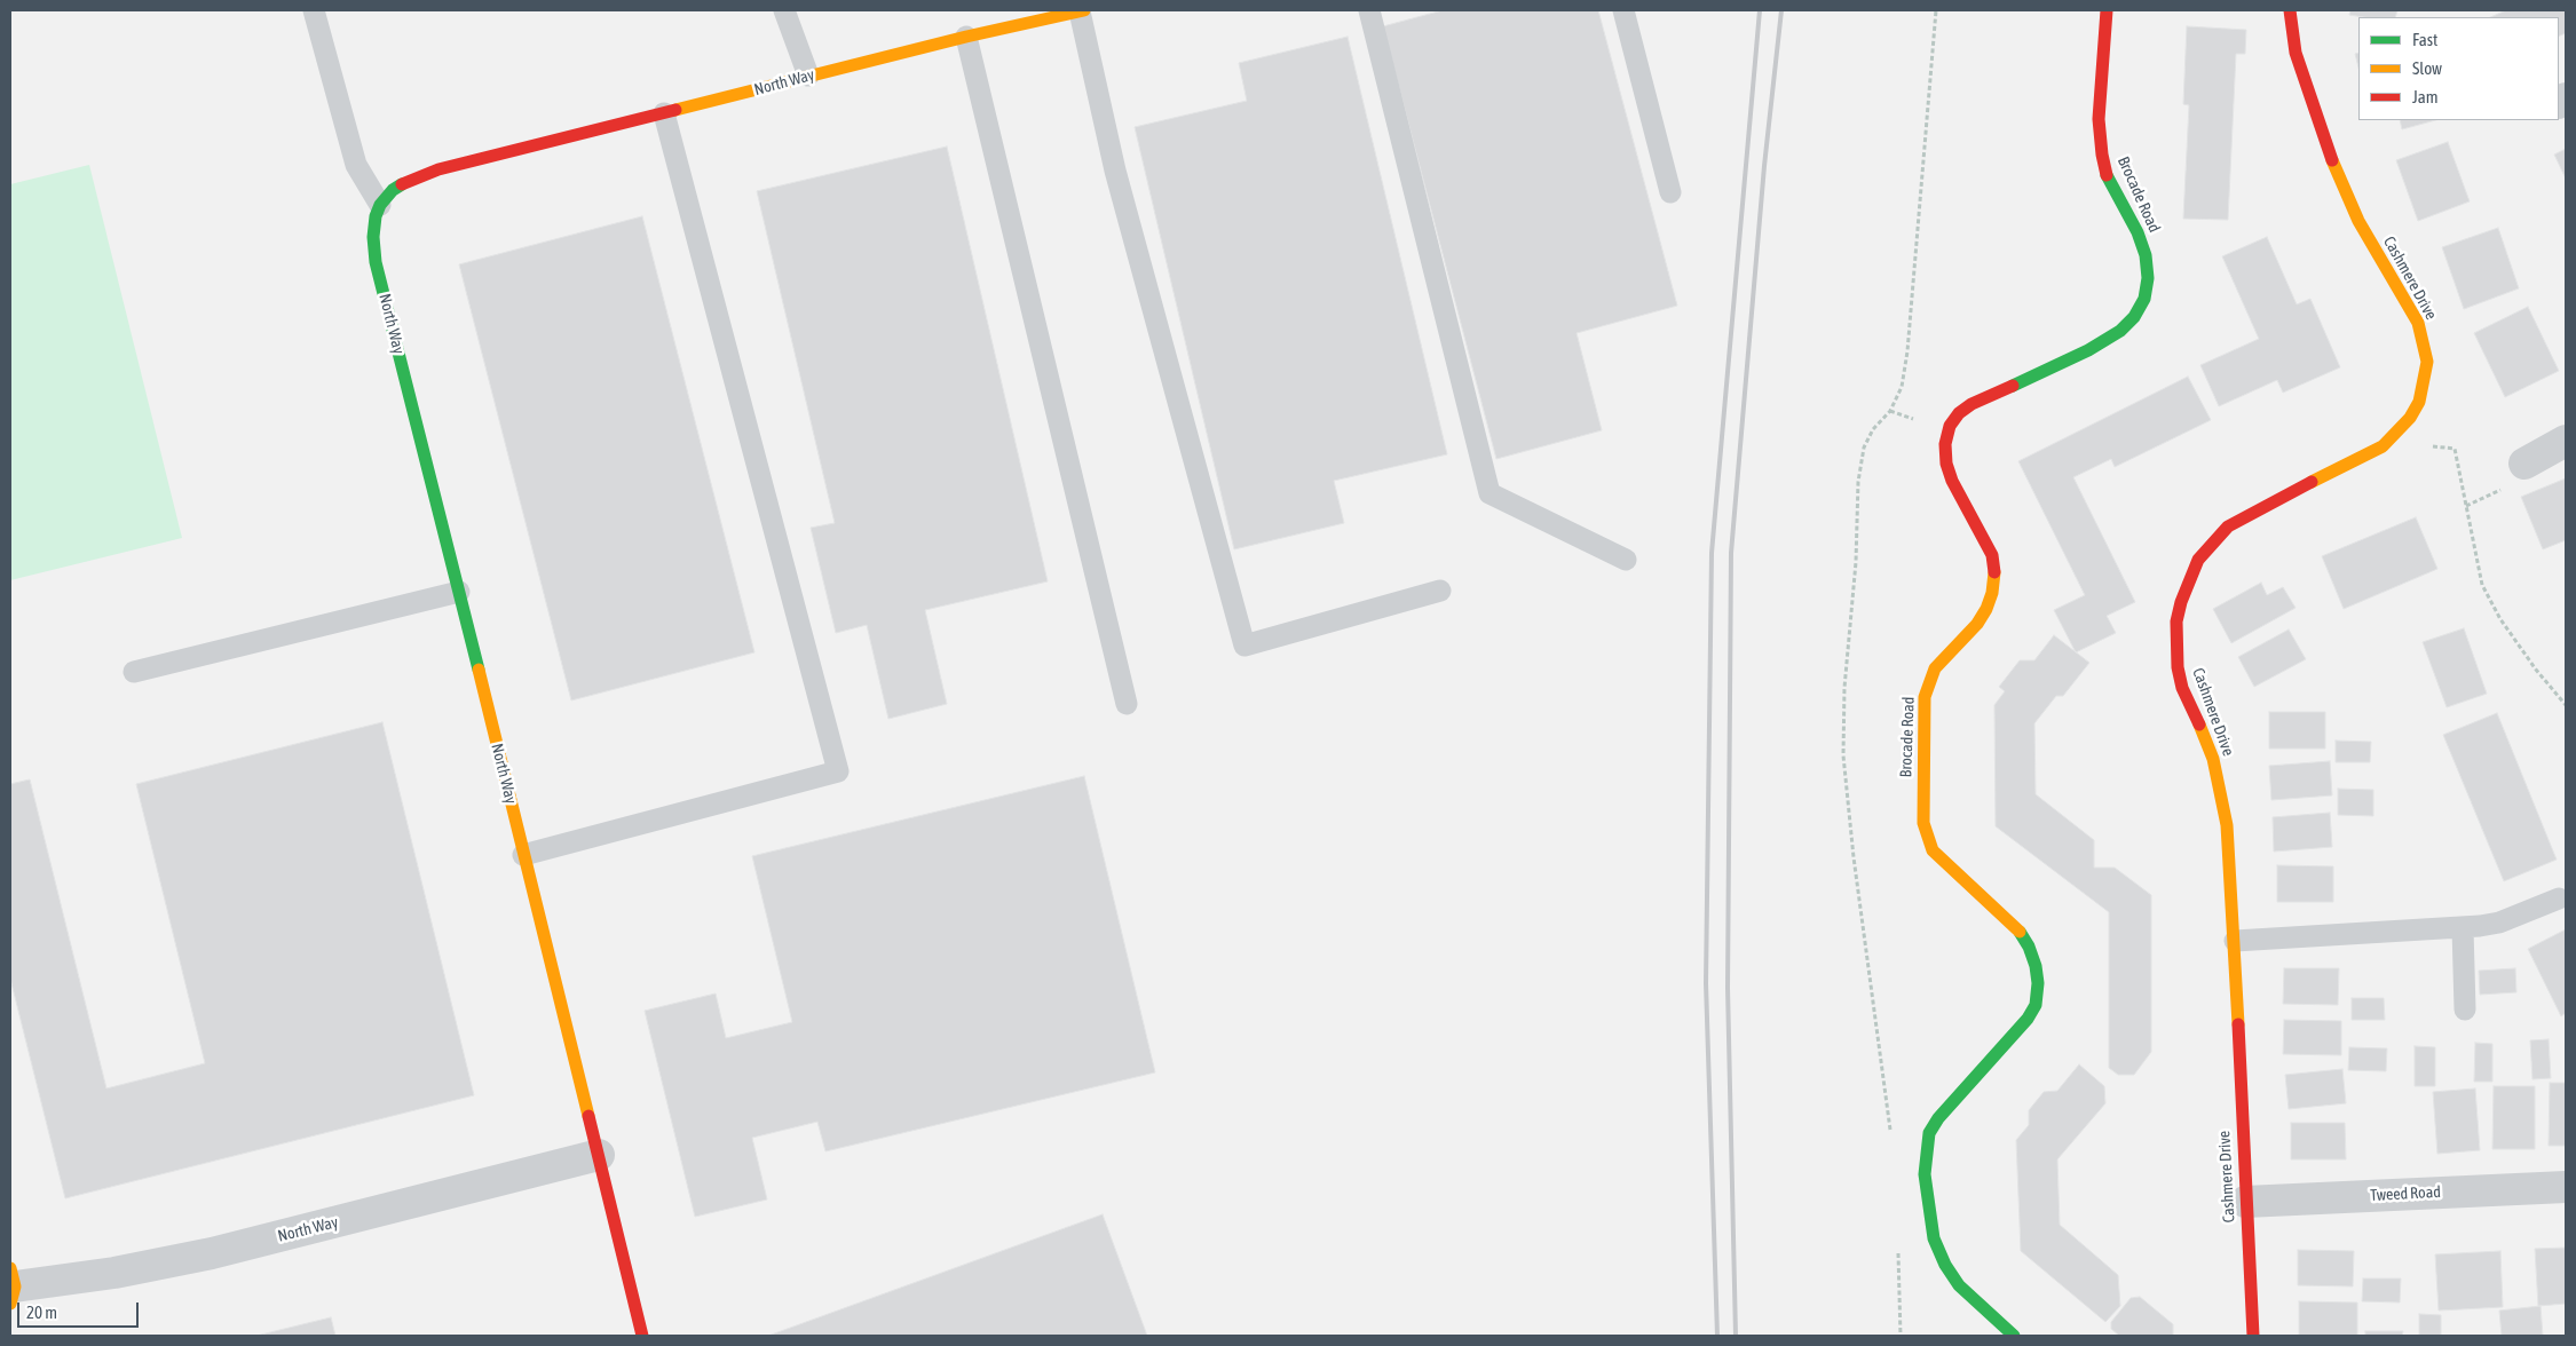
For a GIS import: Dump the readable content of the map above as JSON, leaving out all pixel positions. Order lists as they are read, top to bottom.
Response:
{
  "streets": {
    "street": [
      "North Way",
      "Brocade Road",
      "Cashmere Drive",
      "Tweed Road"
    ]
  },
  "crossings": [
    ["Cashmere Drive", "Tweed Road"]
  ],
  "legend": ["Fast", "Slow", "Jam"],
  "scale_bar": "20 m"
}
